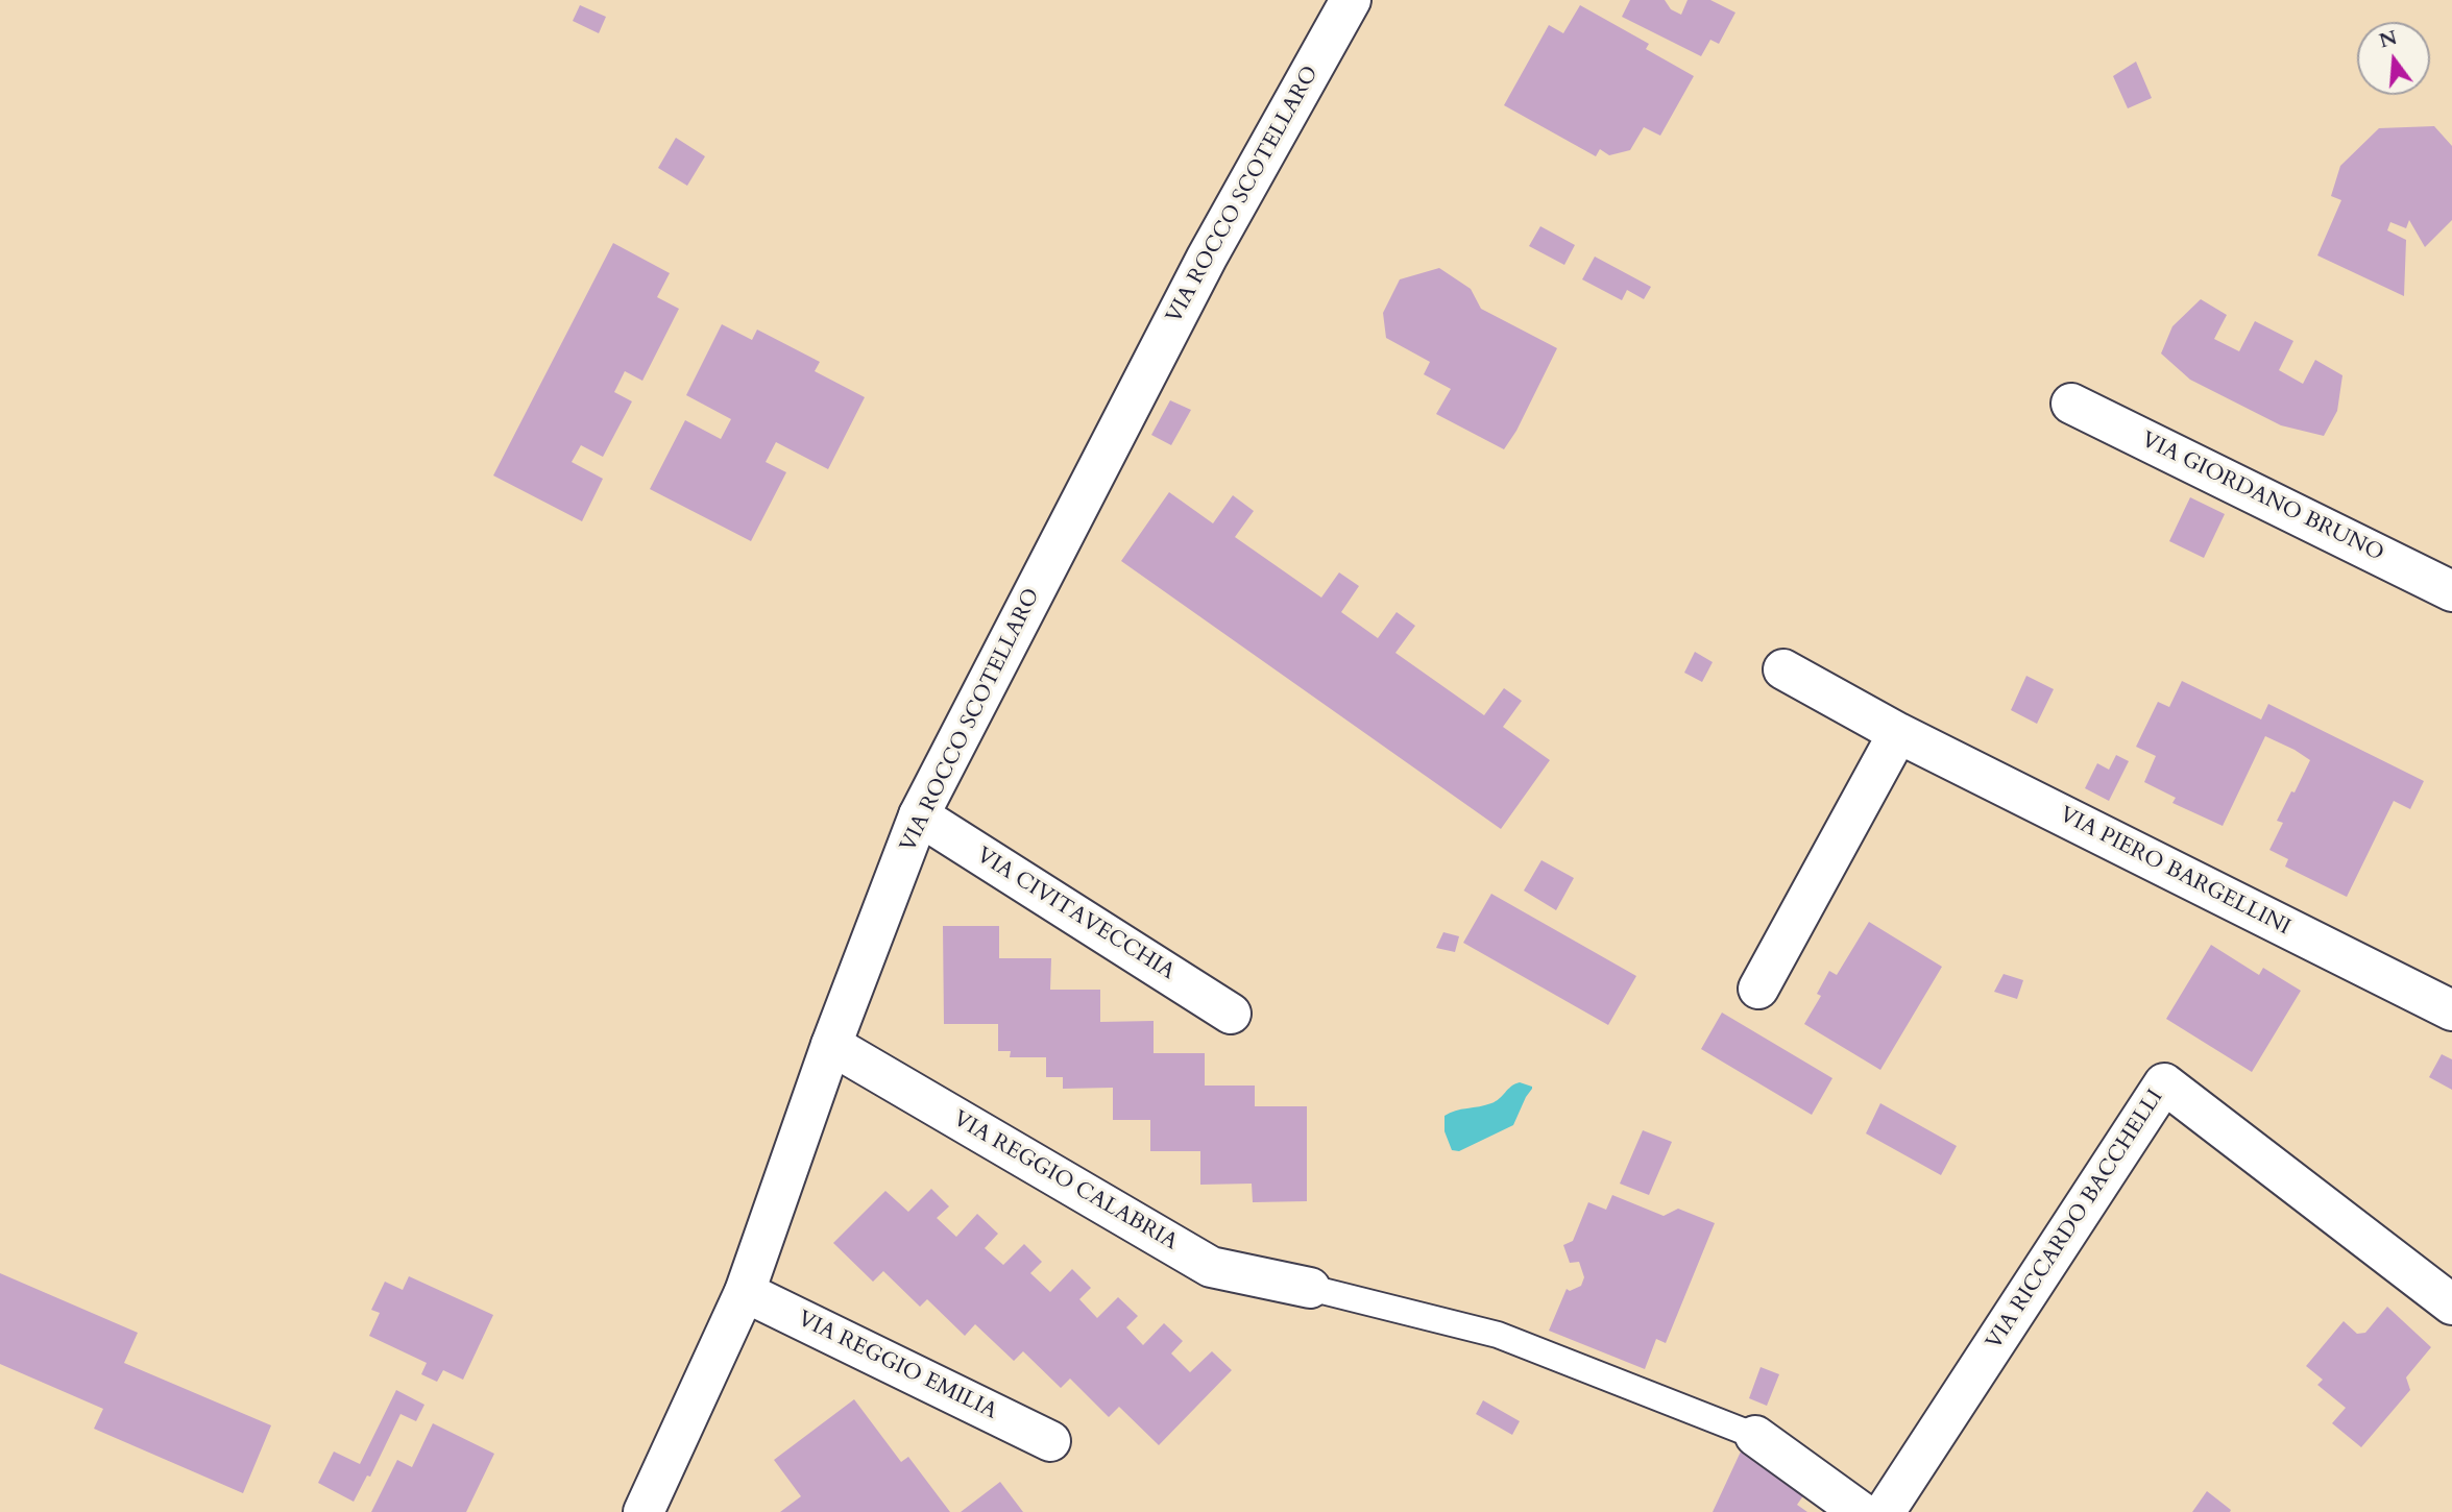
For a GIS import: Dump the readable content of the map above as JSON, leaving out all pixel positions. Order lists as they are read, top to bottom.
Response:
{
  "streets": {
    "street": [
      "VIA ROCCO SCOTELLARO",
      "VIA GIORDANO BRUNO",
      "VIA PIERO BARGELLINI",
      "VIA CIVITAVECCHIA",
      "VIA REGGIO CALABRIA",
      "VIA RICCARDO BACCHELLI",
      "VIA REGGIO EMILIA"
    ]
  },
  "crossings": [
    ["VIA ROCCO SCOTELLARO", "VIA CIVITAVECCHIA"],
    ["VIA ROCCO SCOTELLARO", "VIA REGGIO CALABRIA"],
    ["VIA ROCCO SCOTELLARO", "VIA REGGIO EMILIA"]
  ],
  "north": "top"
}
